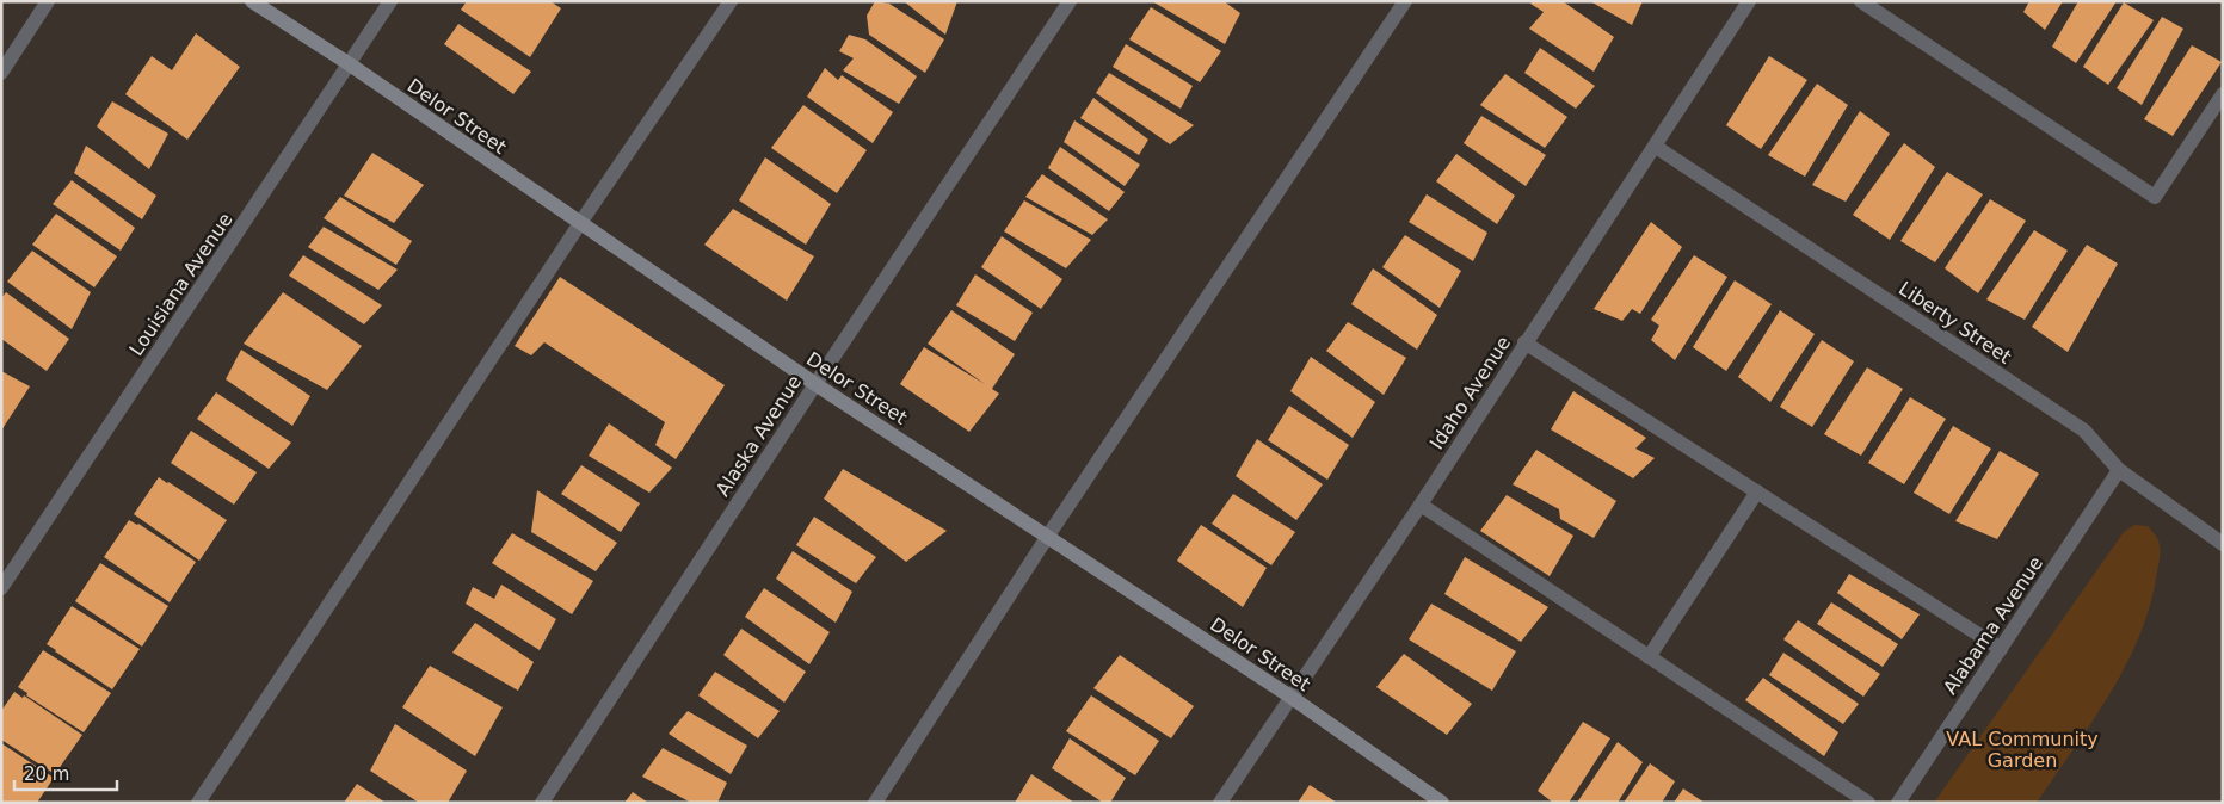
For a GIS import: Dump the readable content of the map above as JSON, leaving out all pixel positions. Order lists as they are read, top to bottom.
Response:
{
  "streets": {
    "street": [
      "Delor Street",
      "Louisiana Avenue",
      "Liberty Street",
      "Idaho Avenue",
      "Alaska Avenue",
      "Alabama Avenue"
    ]
  },
  "crossings": [
    ["Delor Street", "Louisiana Avenue"],
    ["Delor Street", "Idaho Avenue"],
    ["Delor Street", "Alaska Avenue"],
    ["Liberty Street", "Idaho Avenue"],
    ["Liberty Street", "Alabama Avenue"]
  ],
  "parks": ["VAL Community Garden"],
  "scale_bar": "20 m"
}
